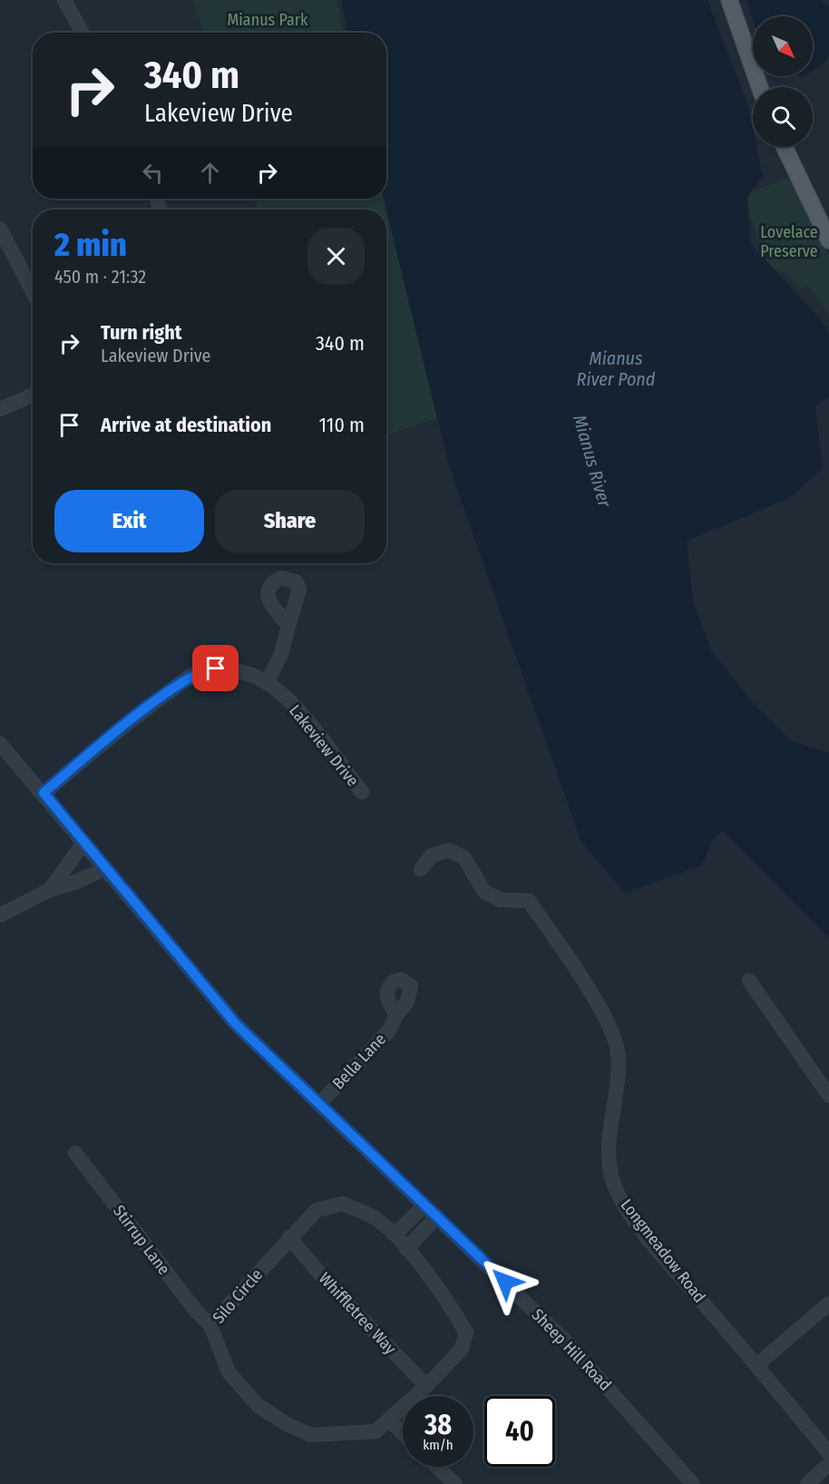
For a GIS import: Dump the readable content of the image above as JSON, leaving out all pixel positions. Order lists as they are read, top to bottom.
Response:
{
  "streets": {
    "street": [
      "Lakeview Drive",
      "Bella Lane",
      "Stirrup Lane",
      "Longmeadow Road",
      "Silo Circle",
      "Whiffletree Way",
      "Sheep Hill Road"
    ]
  },
  "crossings": [
    ["Lakeview Drive", "Sheep Hill Road"],
    ["Bella Lane", "Sheep Hill Road"],
    ["Stirrup Lane", "Silo Circle"],
    ["Silo Circle", "Whiffletree Way"]
  ],
  "water": ["Mianus River Pond", "Mianus River"],
  "parks": ["Mianus Park", "Lovelace Preserve"],
  "north": "bottom right",
  "page": {
    "turn": ["340 m", "Lakeview Drive"],
    "heading": ["2 min", "450 m · 21:32"],
    "list": [
      {
        "name": "Turn right",
        "note": "Lakeview Drive",
        "value": "340 m"
      },
      {
        "name": "Arrive at destination",
        "value": "110 m"
      }
    ],
    "buttons": ["Exit", "Share"],
    "speed": "38 km/h",
    "limit": "40"
  }
}
